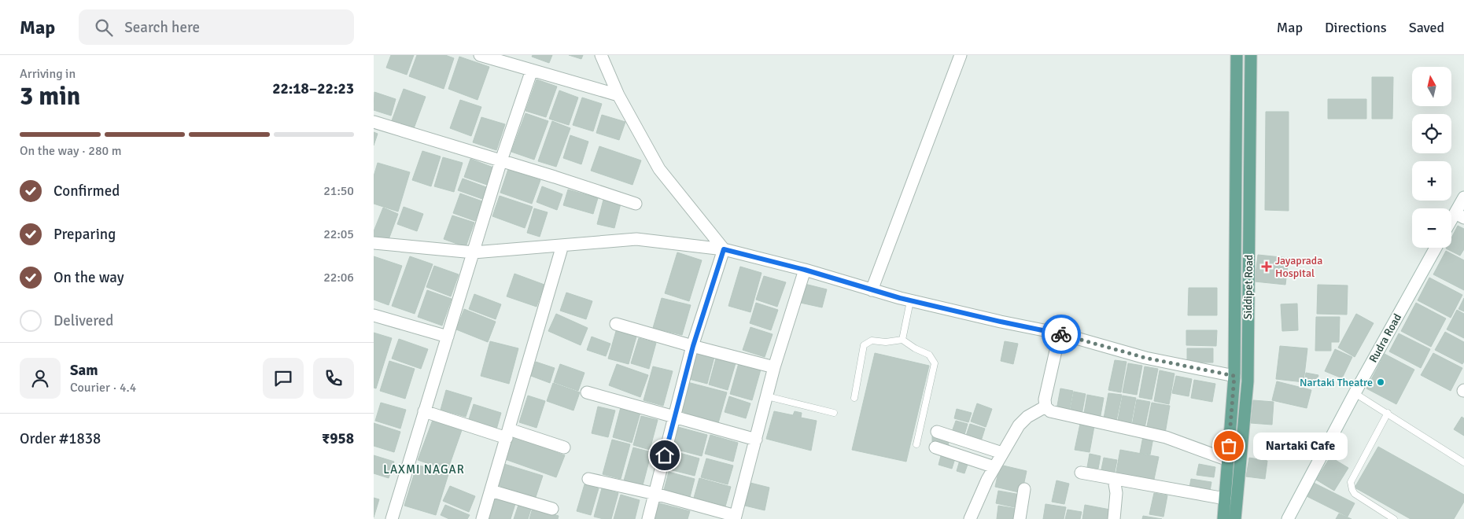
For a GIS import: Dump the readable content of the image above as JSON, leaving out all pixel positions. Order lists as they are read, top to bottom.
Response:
{
  "streets": {
    "main road": ["Siddipet Road"],
    "street": ["Rudra Road"]
  },
  "districts": ["LAXMI NAGAR"],
  "places": {
    "health": ["Jayaprada Hospital"],
    "other": ["Nartaki Theatre", "Nartaki Cafe"]
  },
  "north": "top",
  "page": {
    "header": "Map",
    "search": "Search here",
    "nav": ["Map", "Directions", "Saved"],
    "heading": ["3 min", "Arriving in", "22:18–22:23"],
    "panel": [
      "Sam",
      "Courier · 4.4",
      "Order #1838",
      "₹958"
    ],
    "map_buttons": ["+", "−"],
    "bar": "On the way · 280 m",
    "list": [
      ["Confirmed", "21:50"],
      ["Preparing", "22:05"],
      ["On the way", "22:06"],
      "Delivered"
    ],
    "bubble": "Nartaki Cafe"
  }
}
